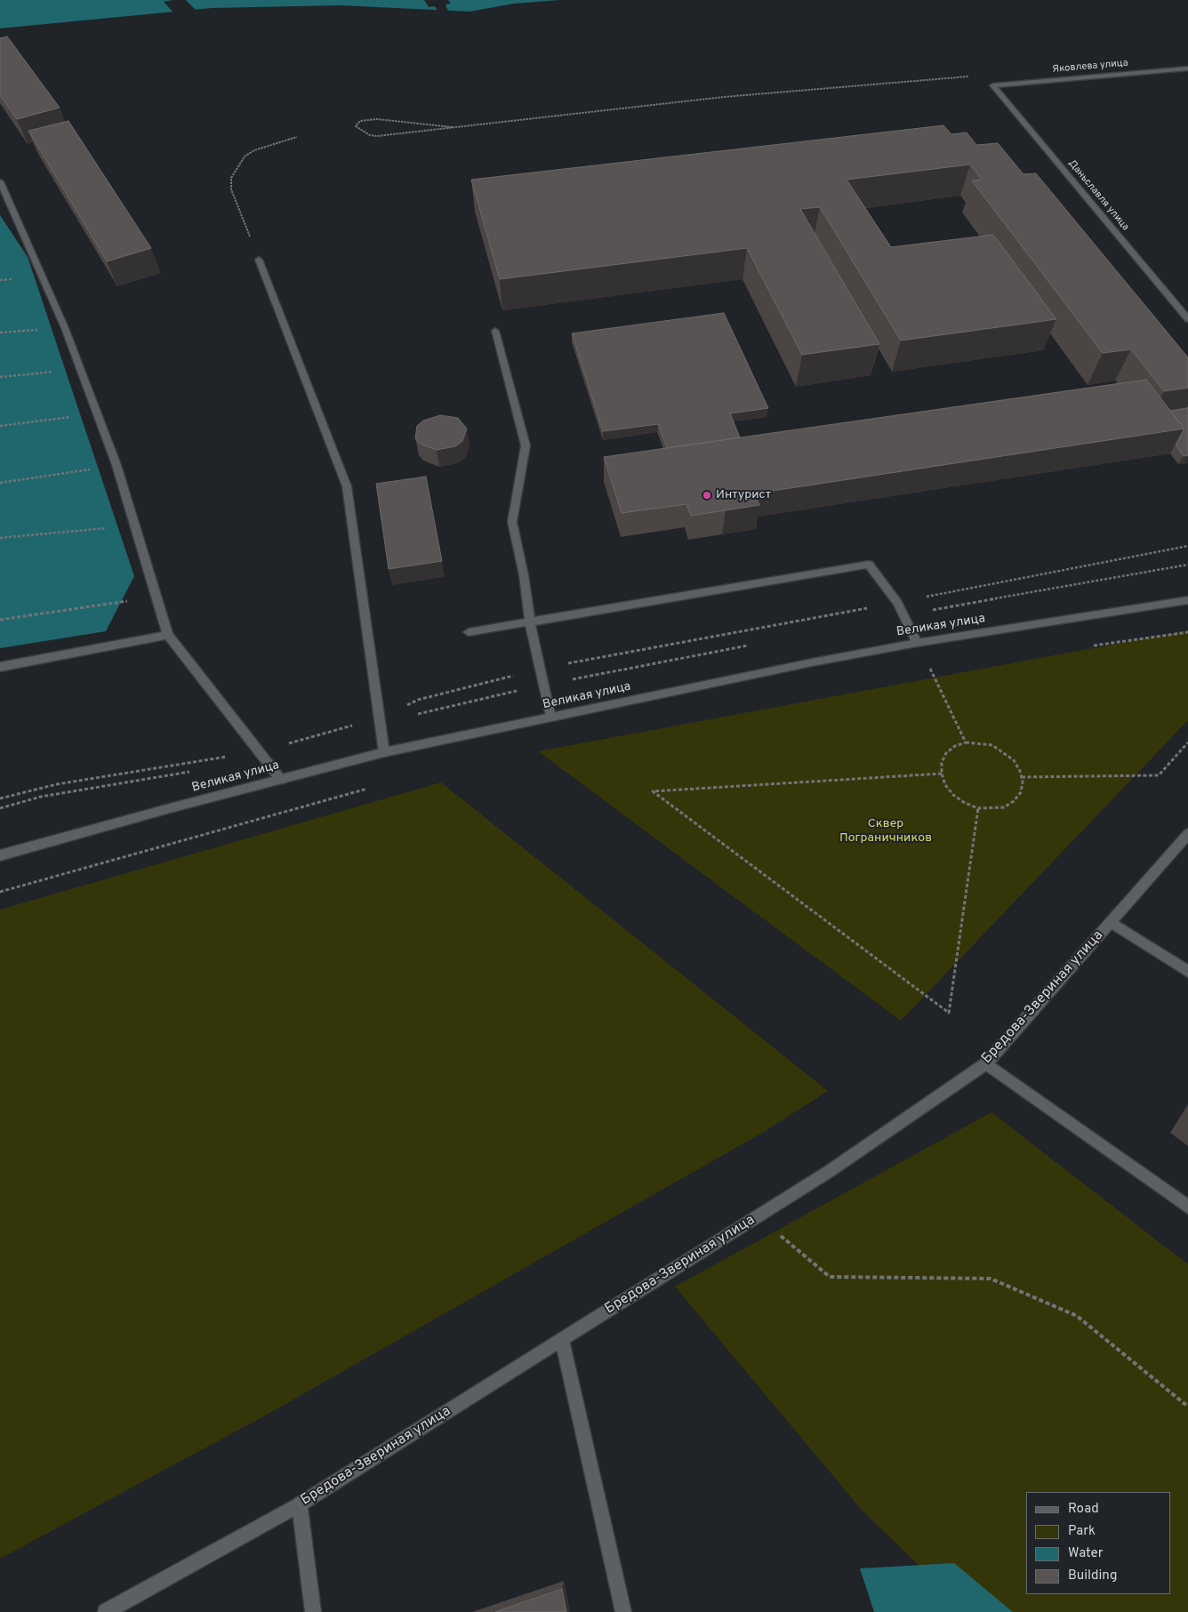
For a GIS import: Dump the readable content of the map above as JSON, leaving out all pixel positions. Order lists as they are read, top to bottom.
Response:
{
  "streets": {
    "street": [
      "Яковлева улица",
      "Даньславля улица",
      "Великая улица",
      "Бредова-Звериная улица"
    ]
  },
  "crossings": [
    ["Яковлева улица", "Даньславля улица"]
  ],
  "parks": ["Сквер Пограничников"],
  "places": ["Интурист"],
  "legend": [
    "Road",
    "Park",
    "Water",
    "Building"
  ]
}
